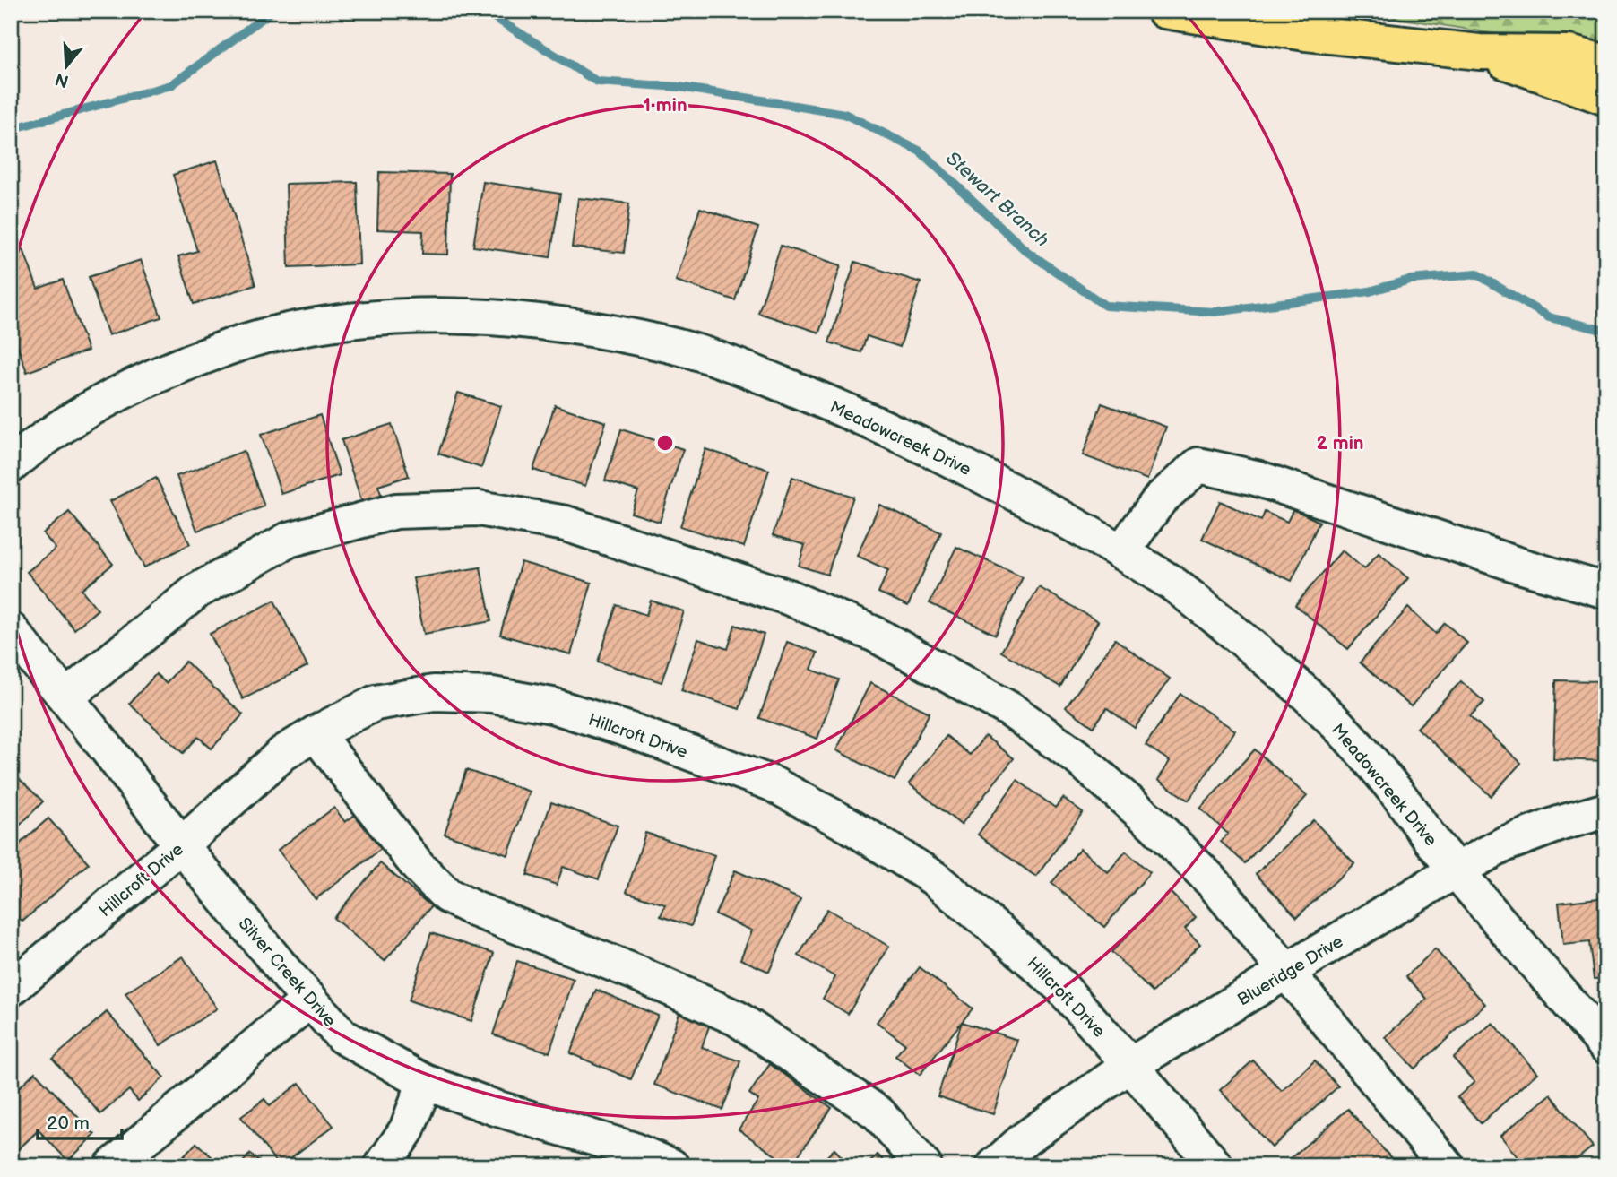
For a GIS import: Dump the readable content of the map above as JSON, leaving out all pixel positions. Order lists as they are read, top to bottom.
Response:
{
  "streets": {
    "street": [
      "Meadowcreek Drive",
      "Hillcroft Drive",
      "Blueridge Drive",
      "Silver Creek Drive"
    ]
  },
  "crossings": [
    ["Meadowcreek Drive", "Blueridge Drive"],
    ["Hillcroft Drive", "Blueridge Drive"],
    ["Hillcroft Drive", "Silver Creek Drive"]
  ],
  "water": ["Stewart Branch"],
  "scale_bar": "20 m",
  "north": "bottom",
  "rings": ["1 min", "2 min"]
}
